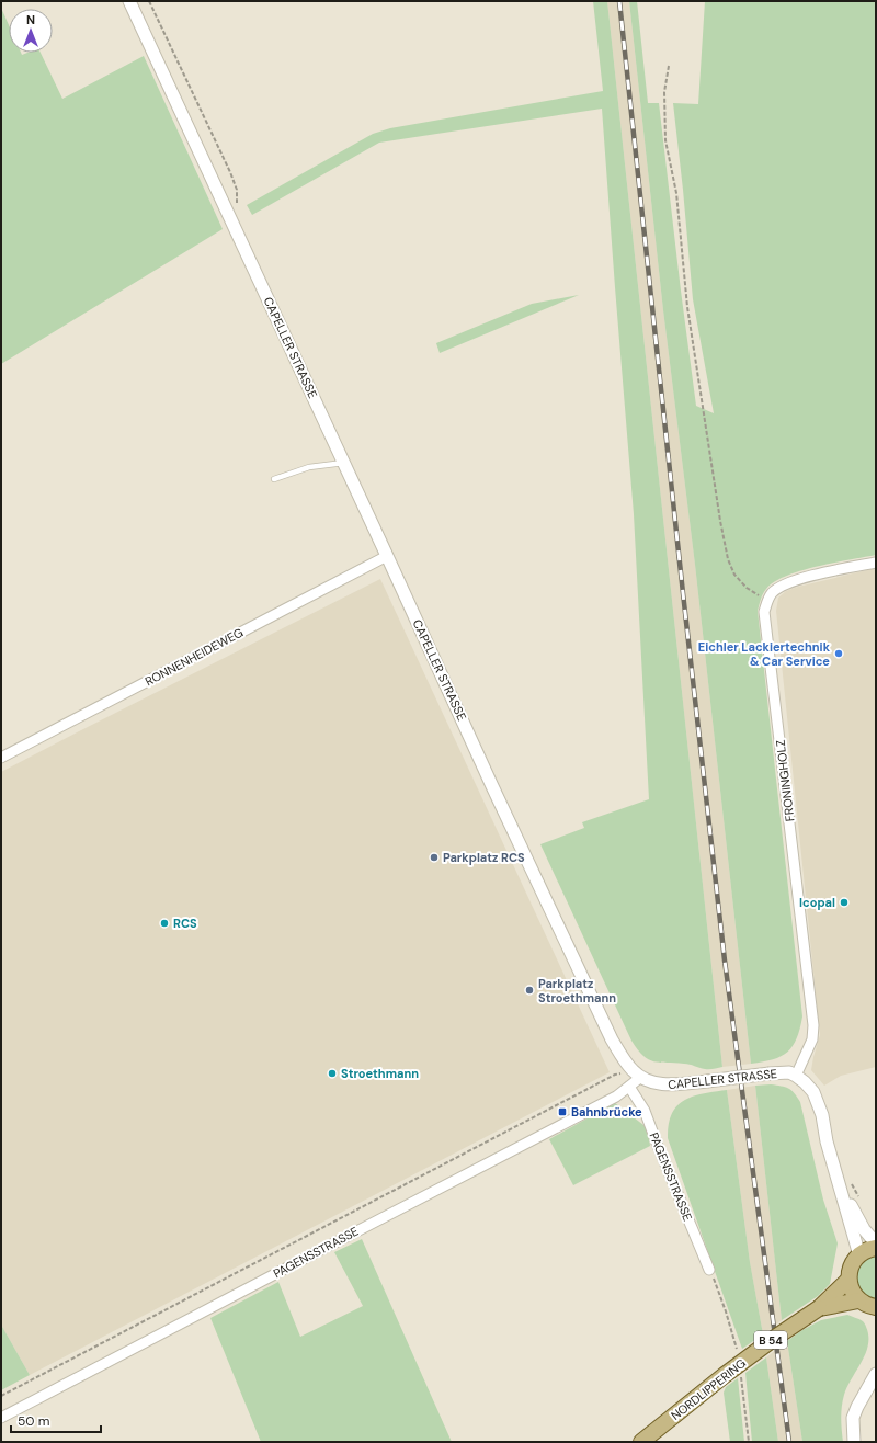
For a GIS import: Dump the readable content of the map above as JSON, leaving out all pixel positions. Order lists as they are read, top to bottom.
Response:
{
  "streets": {
    "main road": ["B 54", "NORDLIPPERING"],
    "street": [
      "CAPELLER STRASSE",
      "RONNENHEIDEWEG",
      "FRONINGHOLZ",
      "PAGENSSTRASSE"
    ]
  },
  "crossings": [
    ["CAPELLER STRASSE", "RONNENHEIDEWEG"],
    ["CAPELLER STRASSE", "FRONINGHOLZ"],
    ["CAPELLER STRASSE", "PAGENSSTRASSE"]
  ],
  "places": {
    "other": [
      "Eichler Lackiertechnik & Car Service",
      "Parkplatz RCS",
      "Icopal",
      "RCS",
      "Parkplatz Stroethmann",
      "Stroethmann"
    ],
    "transit": ["Bahnbrücke"]
  },
  "scale_bar": "50 m",
  "north": "top"
}
